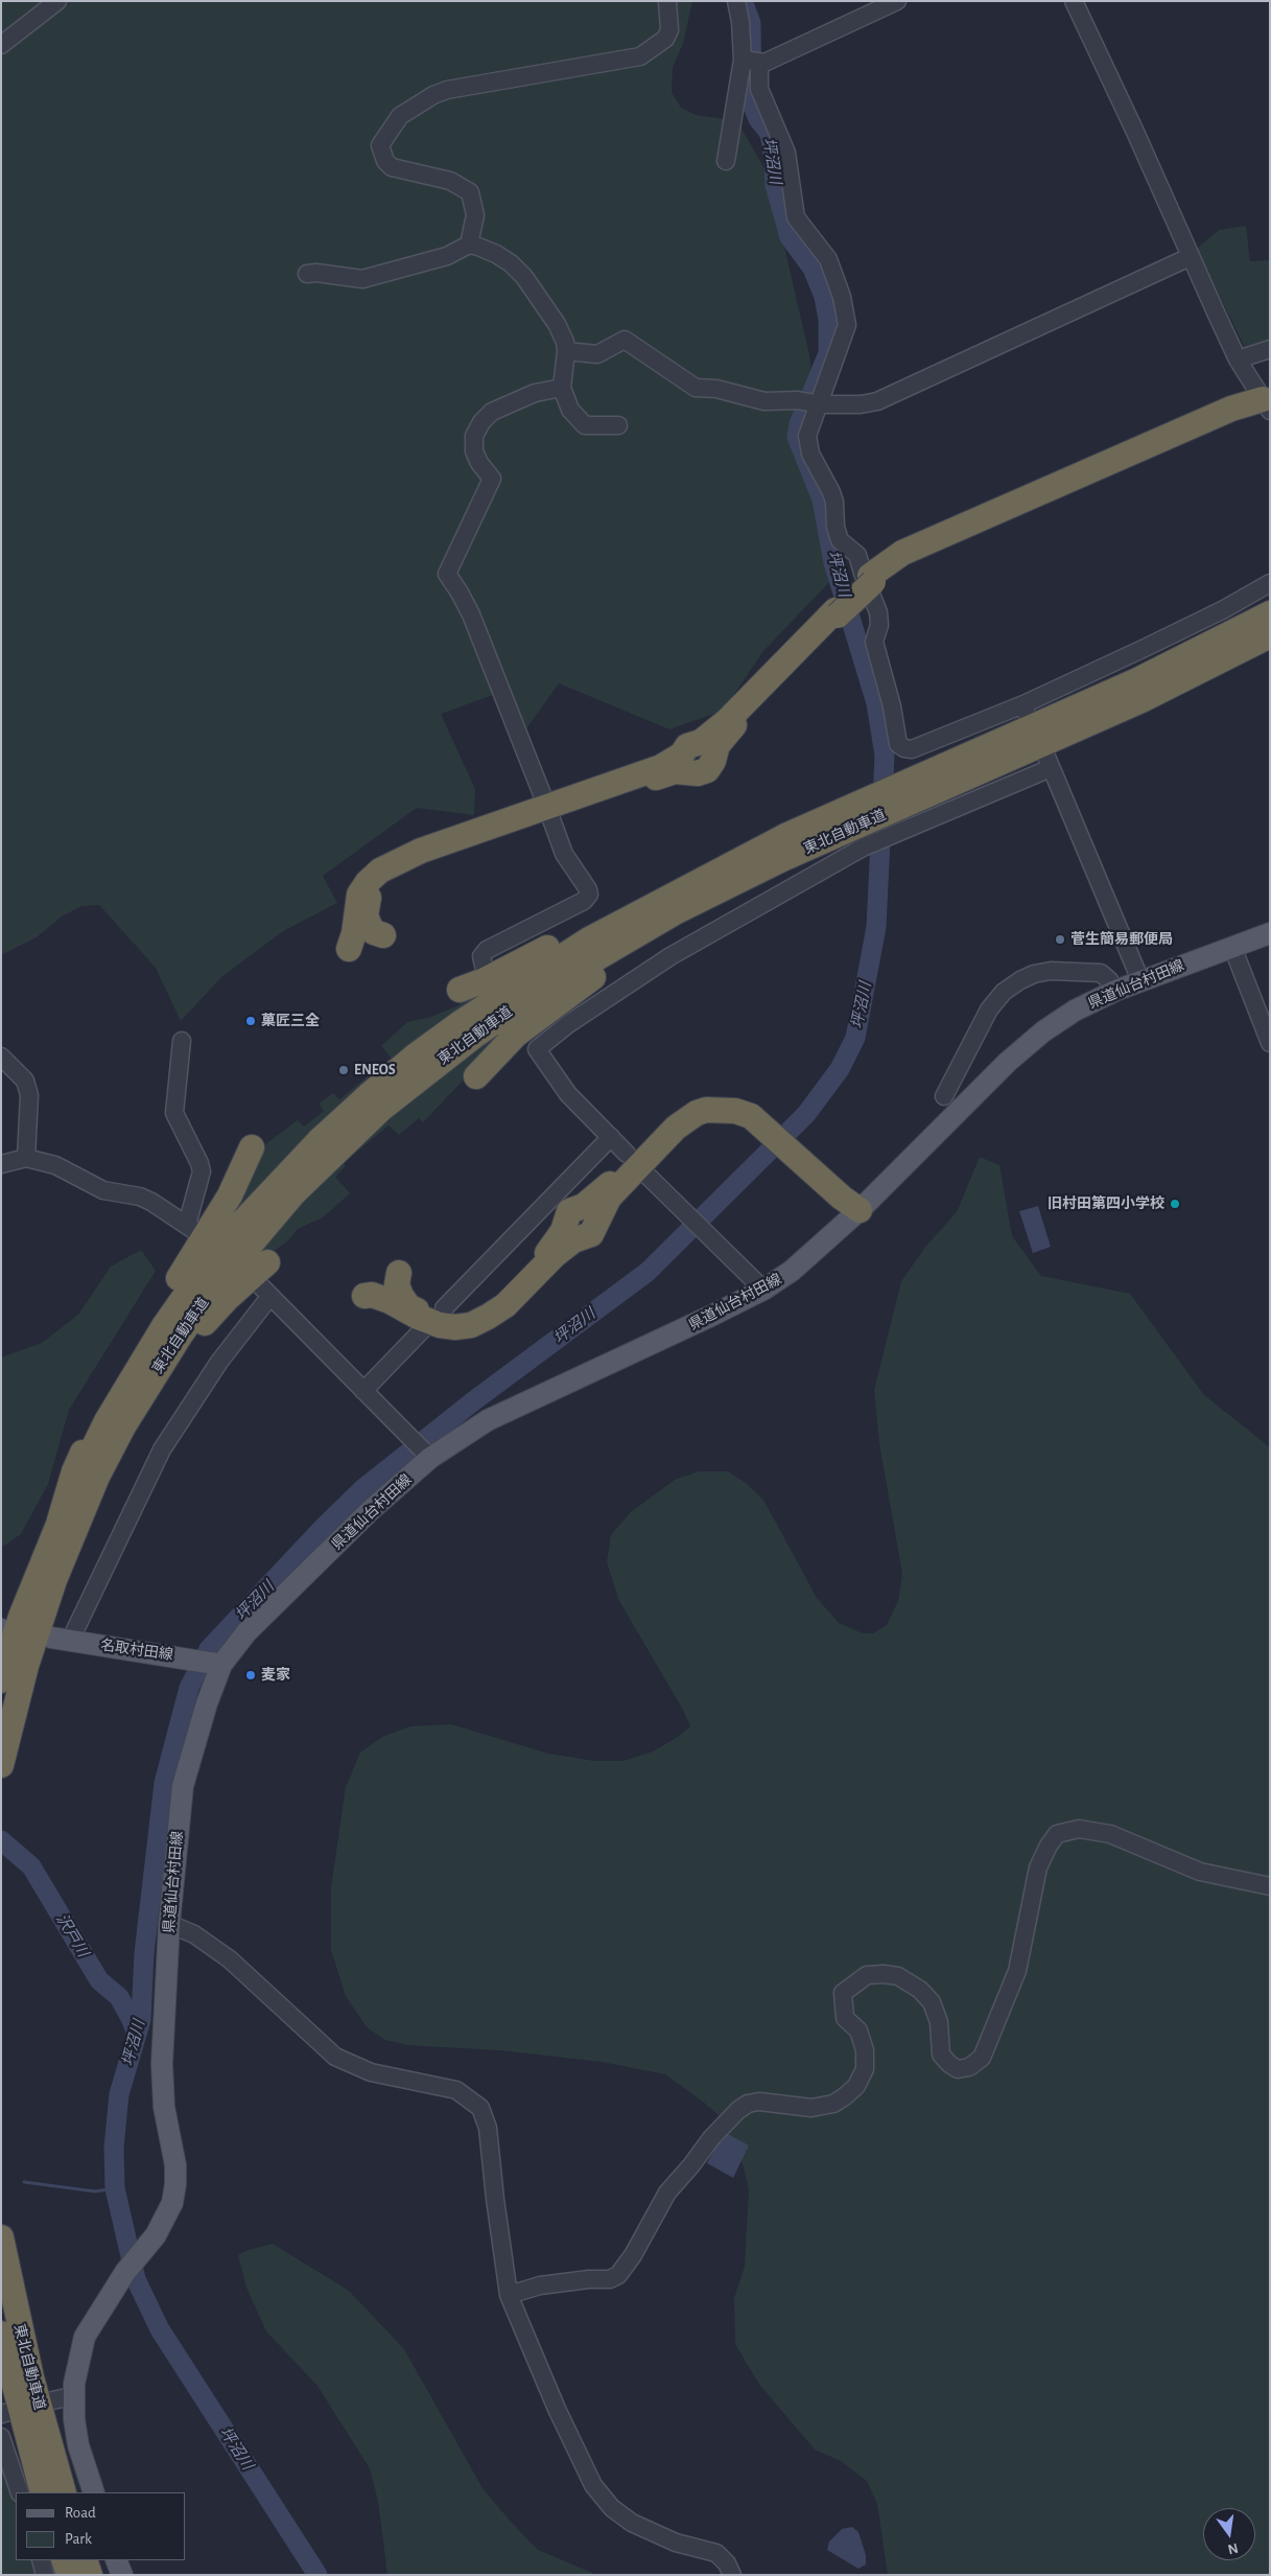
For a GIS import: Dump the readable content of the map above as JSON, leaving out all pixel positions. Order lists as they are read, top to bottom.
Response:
{
  "streets": {
    "highway": ["東北自動車道"],
    "main road": ["県道仙台村田線", "名取村田線"]
  },
  "crossings": [
    ["県道仙台村田線", "名取村田線"]
  ],
  "water": ["坪沼川", "沢戸川"],
  "places": [
    "菅生簡易郵便局",
    "菓匠三全",
    "ENEOS",
    "旧村田第四小学校",
    "麦家"
  ],
  "legend": ["Road", "Park"],
  "north": "bottom"
}
